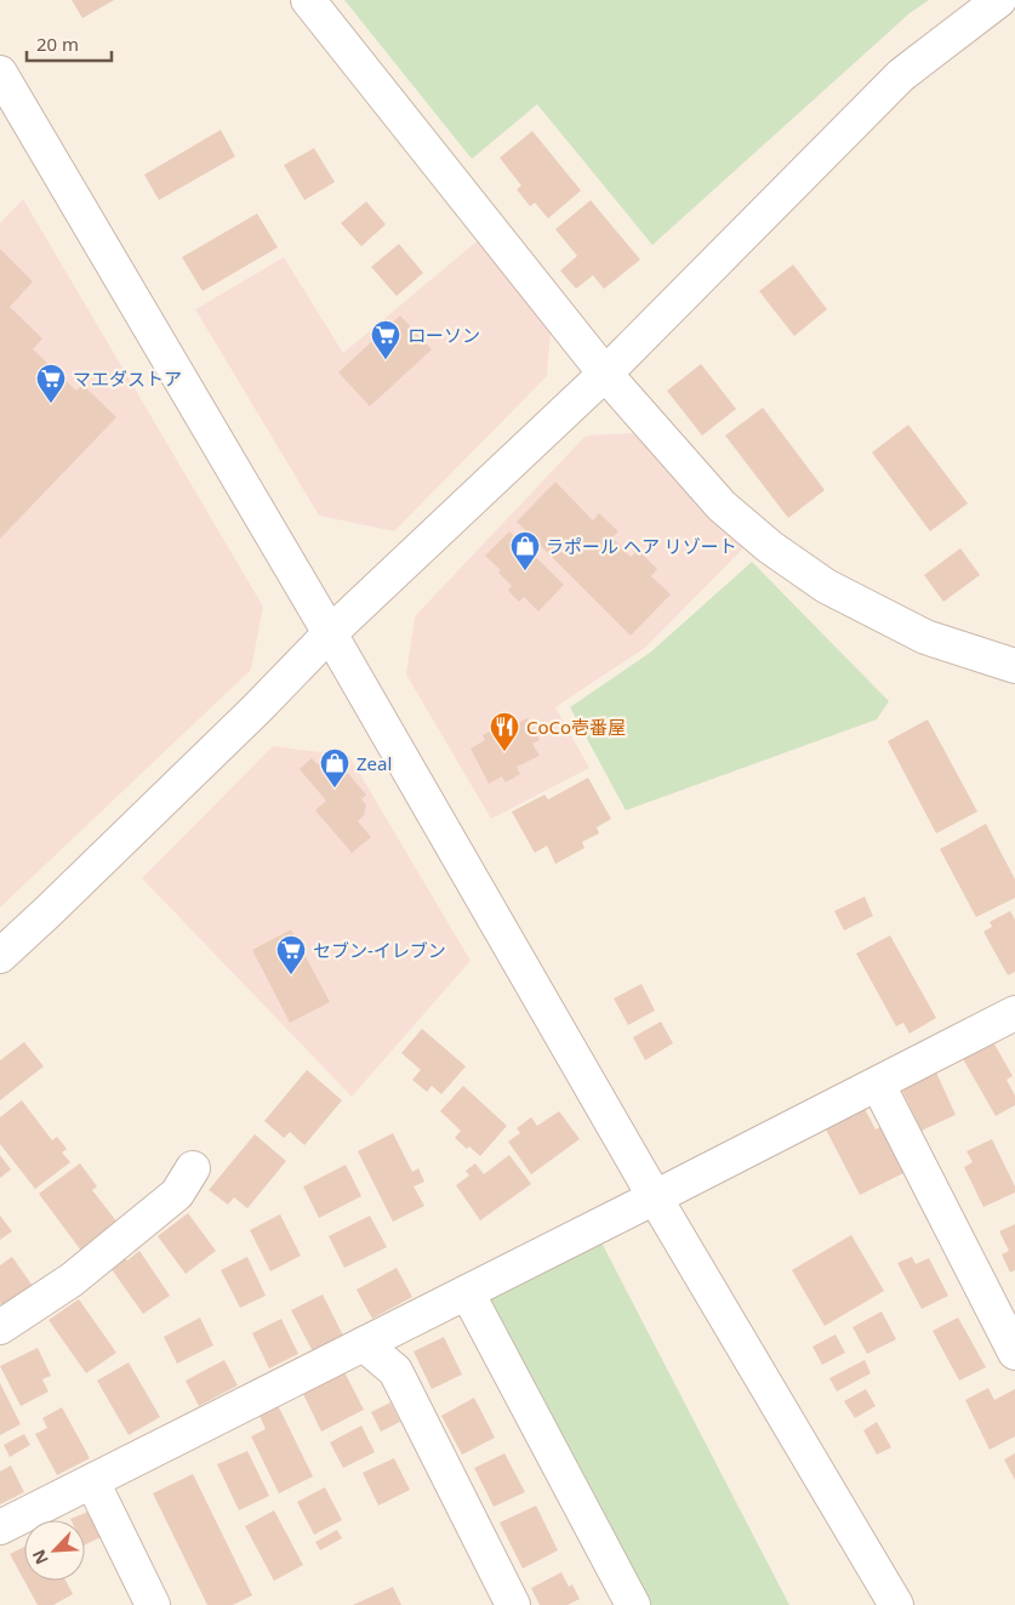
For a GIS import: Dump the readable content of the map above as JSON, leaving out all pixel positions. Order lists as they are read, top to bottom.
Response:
{
  "places": {
    "supermarket": ["ローソン", "マエダストア", "セブン-イレブン"],
    "shop": ["ラポール ヘア リゾート", "Zeal"],
    "restaurant": ["CoCo壱番屋"]
  },
  "scale_bar": "20 m",
  "north": "bottom left"
}
